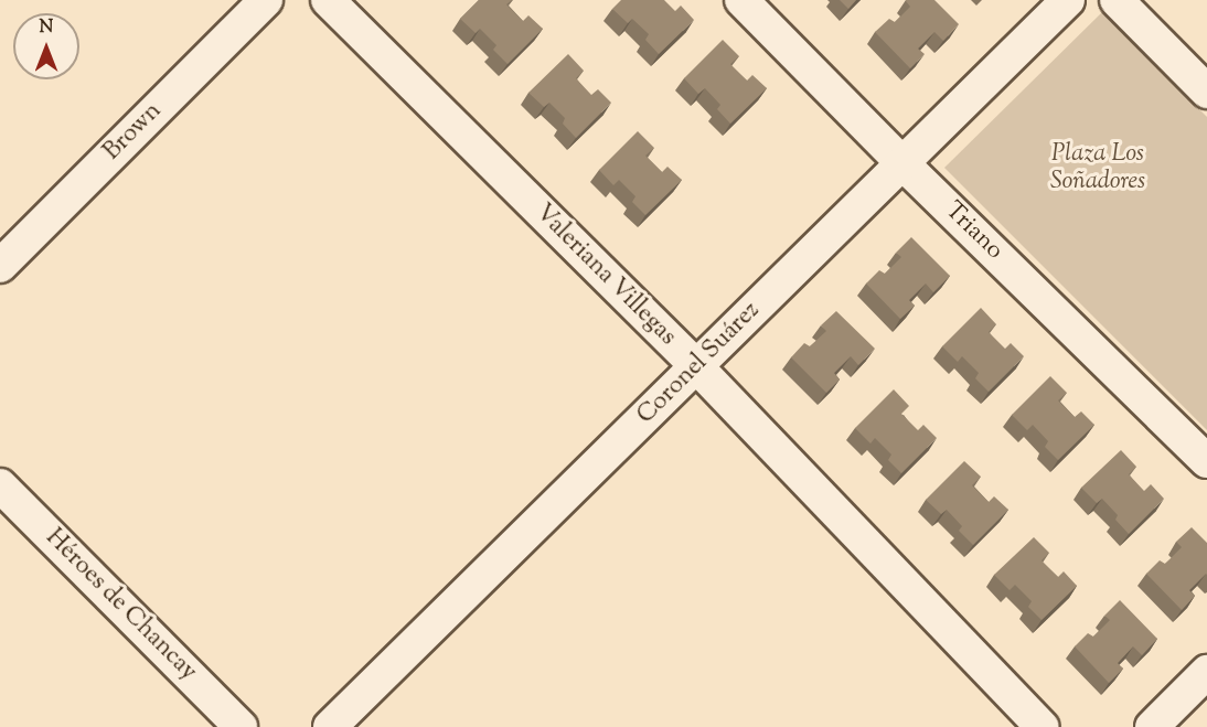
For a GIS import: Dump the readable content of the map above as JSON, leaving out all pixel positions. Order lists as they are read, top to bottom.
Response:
{
  "streets": {
    "street": [
      "Brown",
      "Triano",
      "Valeriana Villegas",
      "Coronel Suárez",
      "Héroes de Chancay"
    ]
  },
  "crossings": [
    ["Triano", "Coronel Suárez"],
    ["Valeriana Villegas", "Coronel Suárez"]
  ],
  "parks": ["Plaza Los Soñadores"],
  "north": "top"
}
